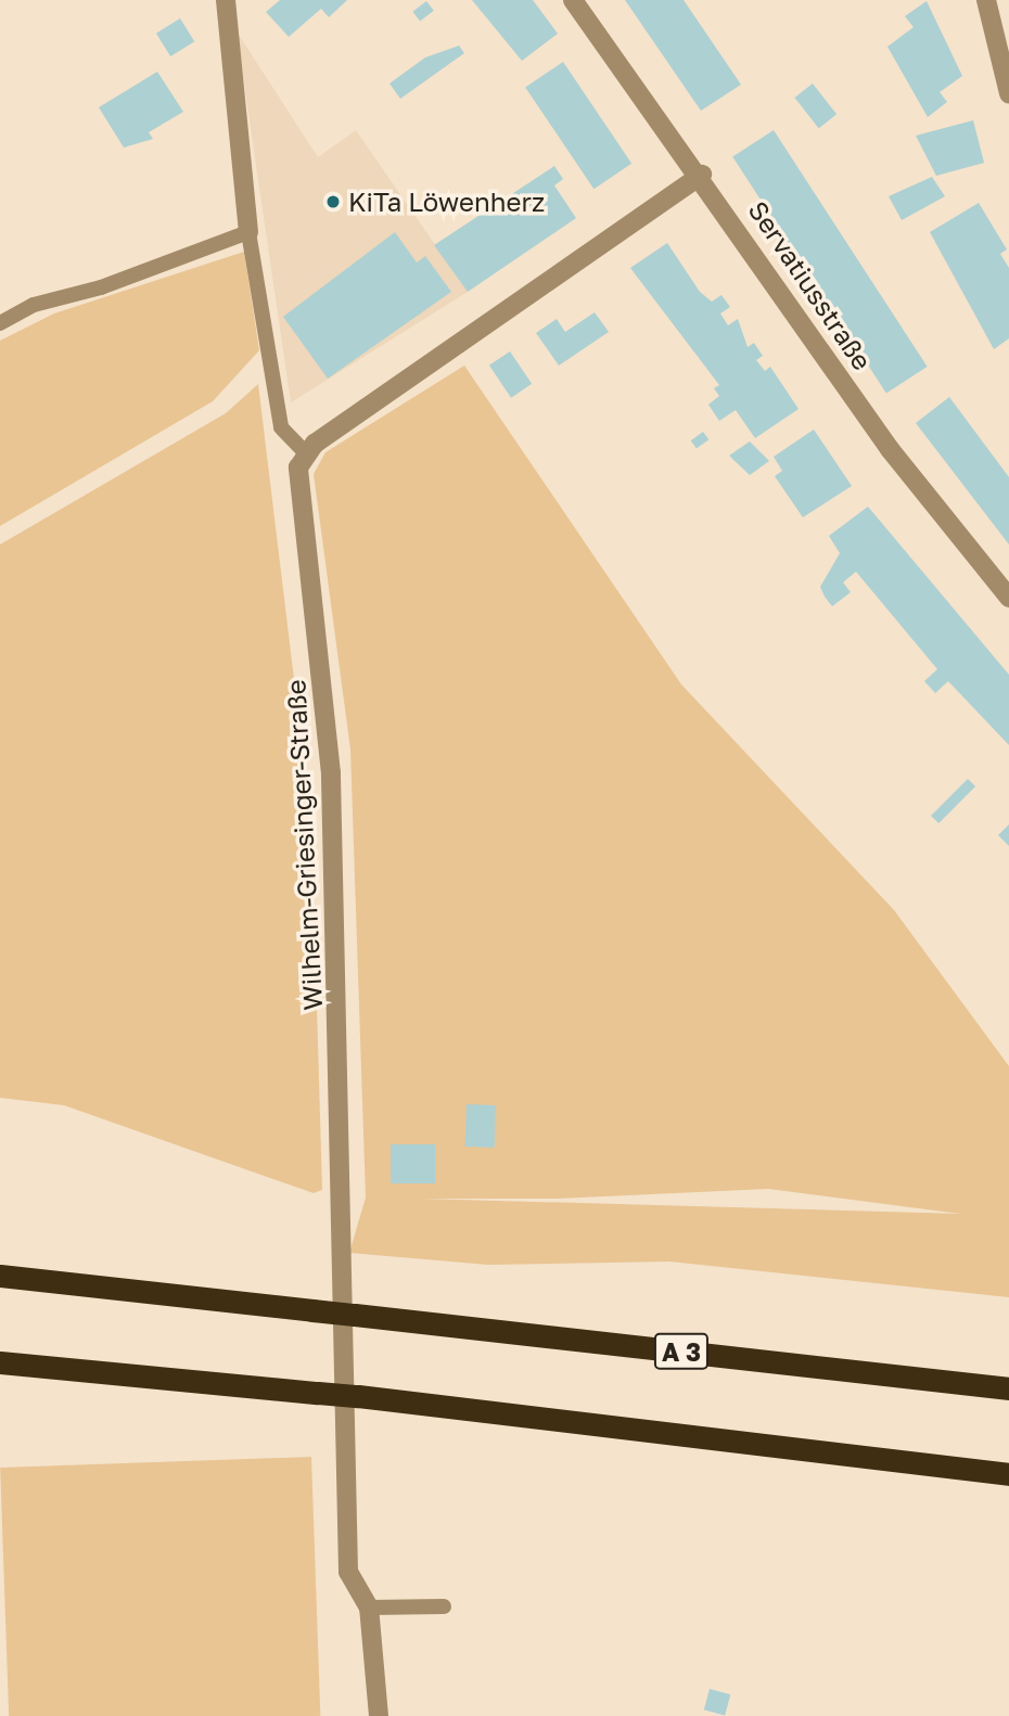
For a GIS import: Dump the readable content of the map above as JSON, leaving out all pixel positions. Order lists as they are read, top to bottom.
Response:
{
  "streets": {
    "highway": ["A 3"],
    "street": ["Servatiusstraße", "Wilhelm-Griesinger-Straße"]
  },
  "places": ["KiTa Löwenherz"]
}
